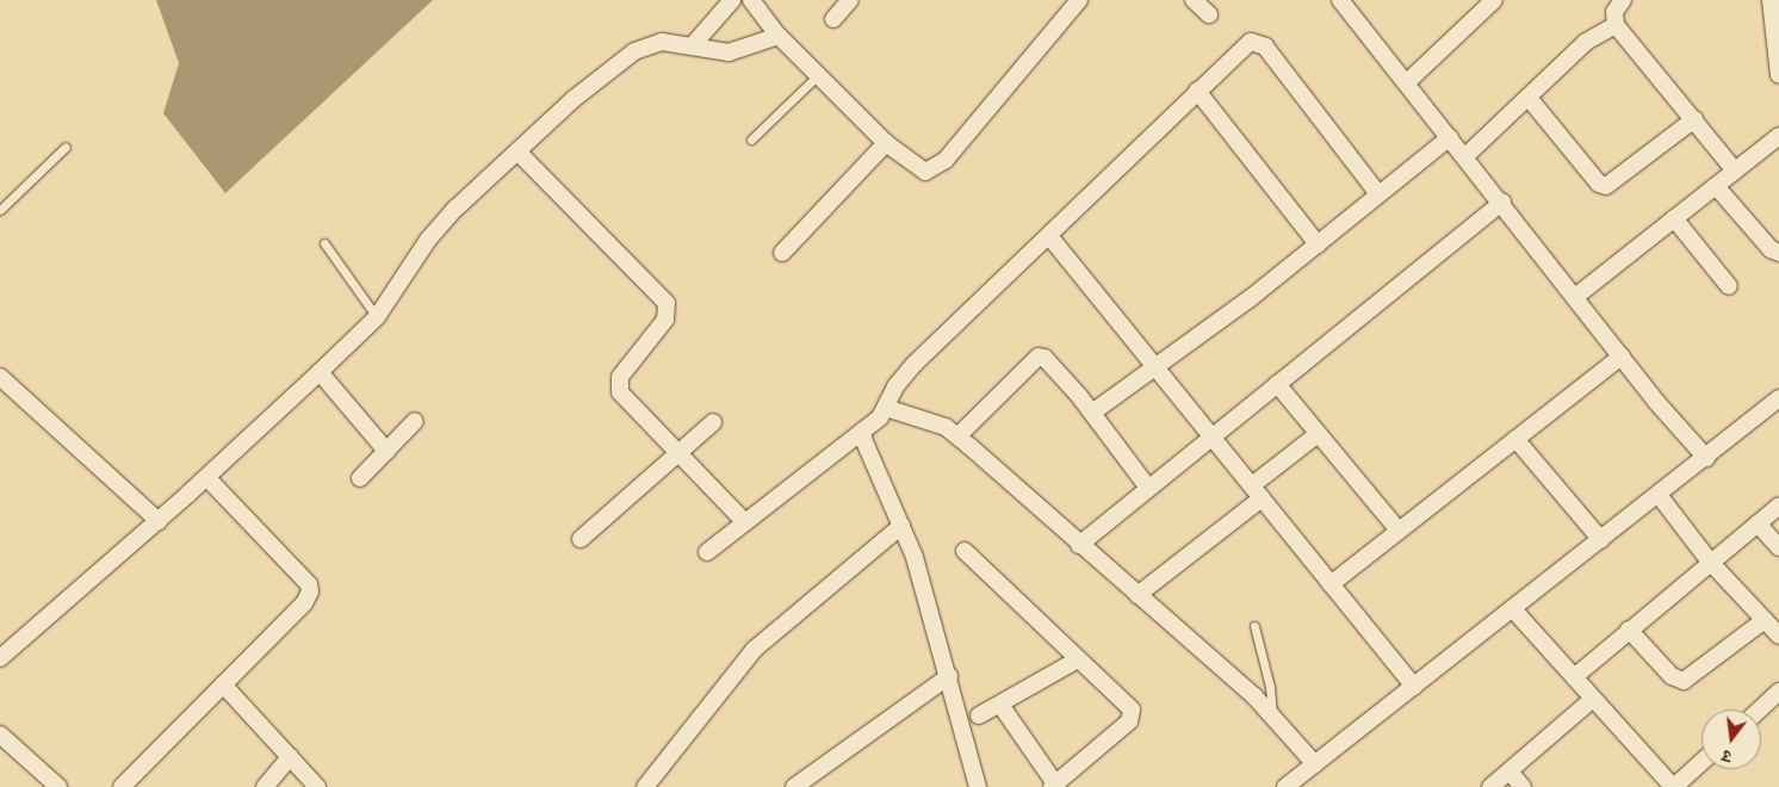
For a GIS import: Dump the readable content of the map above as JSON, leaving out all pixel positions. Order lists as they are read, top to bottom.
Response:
{
  "north": "bottom"
}
